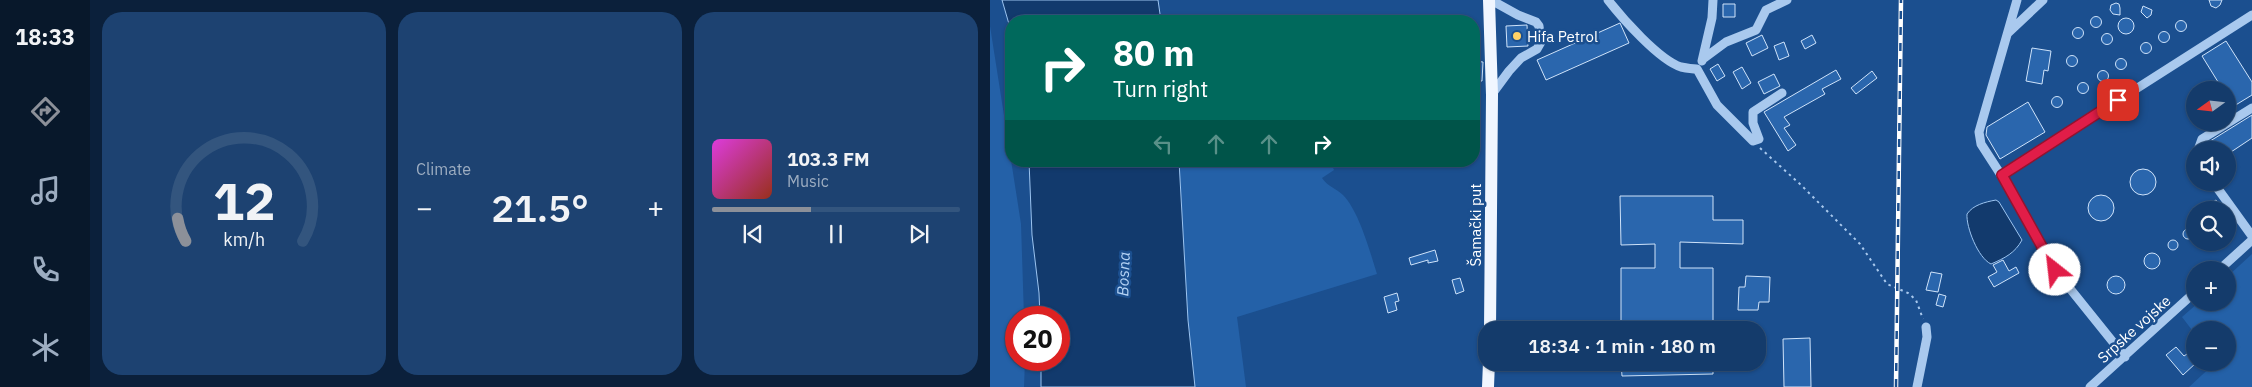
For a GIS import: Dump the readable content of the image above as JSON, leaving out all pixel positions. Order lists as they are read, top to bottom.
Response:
{
  "streets": {
    "main road": ["Šamački put"],
    "street": ["Srpske vojske"]
  },
  "water": ["Bosna"],
  "places": ["Hifa Petrol"],
  "north": "left",
  "page": {
    "tabs": "18:33",
    "tile": "Climate",
    "turn": ["80 m", "Turn right"],
    "map_buttons": ["+", "−"],
    "song": ["103.3 FM", "Music"],
    "heat": ["−", "21.5°", "+"],
    "limit": "20",
    "trip": "18:34 · 1 min · 180 m",
    "gauge": ["12", "km/h"]
  }
}
